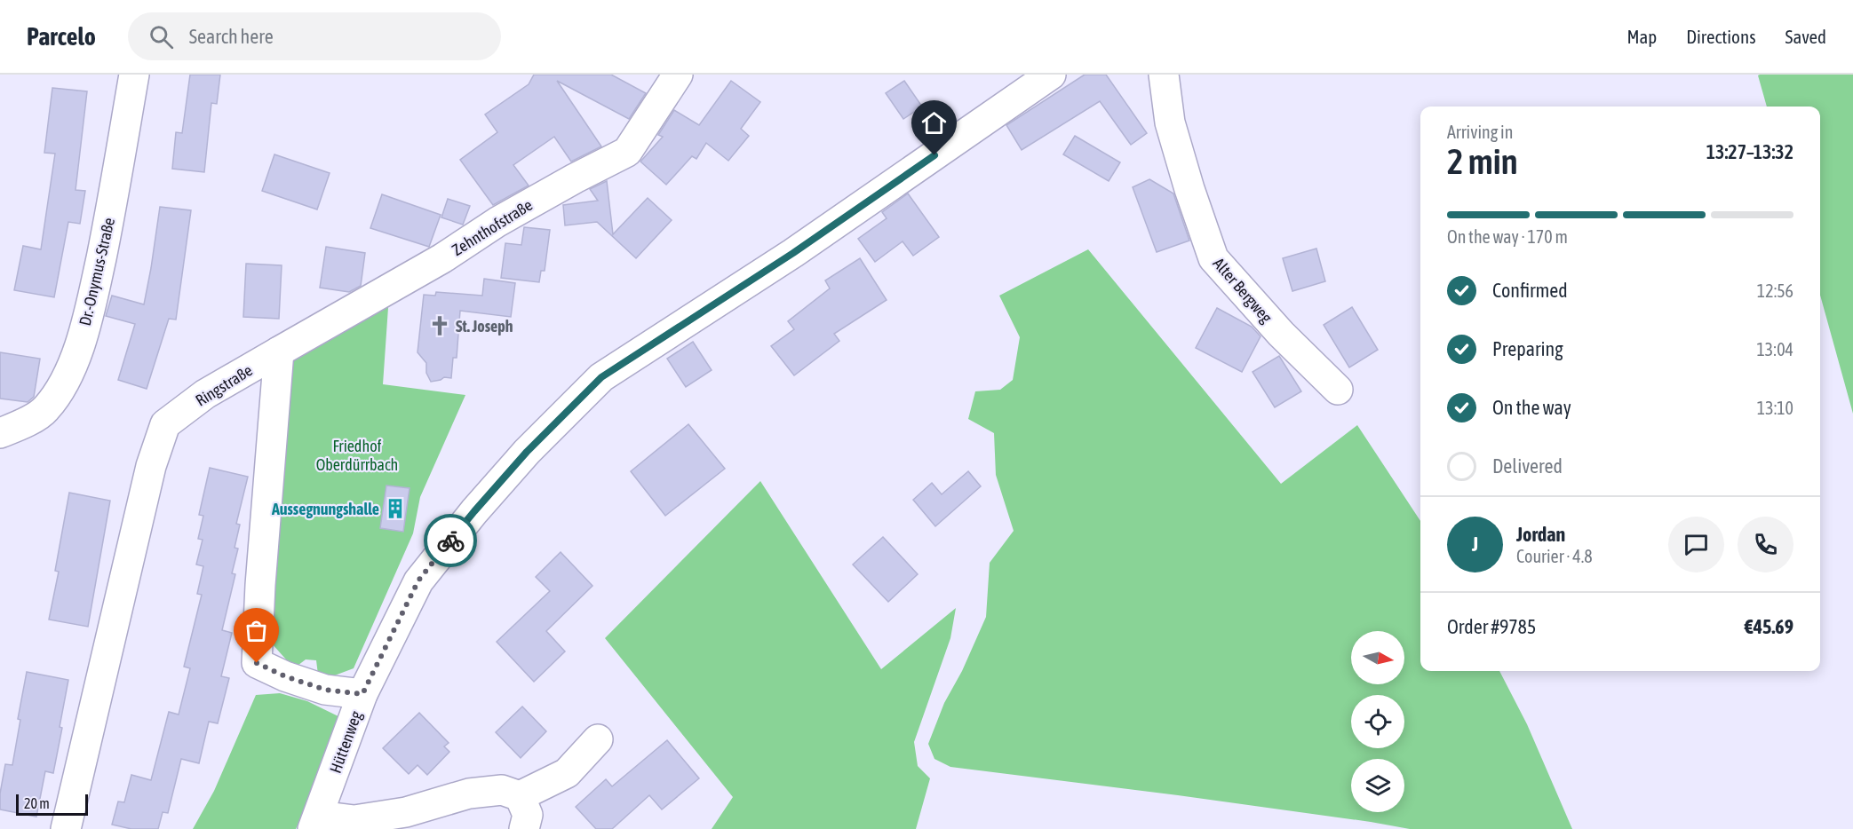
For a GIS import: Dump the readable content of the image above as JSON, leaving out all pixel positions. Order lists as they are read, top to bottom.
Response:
{
  "streets": {
    "street": [
      "Zehnthofstraße",
      "Dr.-Onymus-Straße",
      "Alter Bergweg",
      "Ringstraße",
      "Hüttenweg"
    ]
  },
  "crossings": [
    ["Zehnthofstraße", "Ringstraße"],
    ["Ringstraße", "Hüttenweg"]
  ],
  "parks": ["Friedhof Oberdürrbach"],
  "places": {
    "church": ["St. Joseph"],
    "building": ["Aussegnungshalle"]
  },
  "scale_bar": "20 m",
  "north": "right",
  "page": {
    "header": "Parcelo",
    "search": "Search here",
    "nav": ["Map", "Directions", "Saved"],
    "heading": ["2 min", "Arriving in", "13:27–13:32"],
    "panel": [
      "Jordan",
      "Courier · 4.8",
      "Order #9785",
      "€45.69"
    ],
    "bar": "On the way · 170 m",
    "list": [
      ["Confirmed", "12:56"],
      ["Preparing", "13:04"],
      ["On the way", "13:10"],
      "Delivered"
    ],
    "round": "J",
    "scale": "20 m"
  }
}
